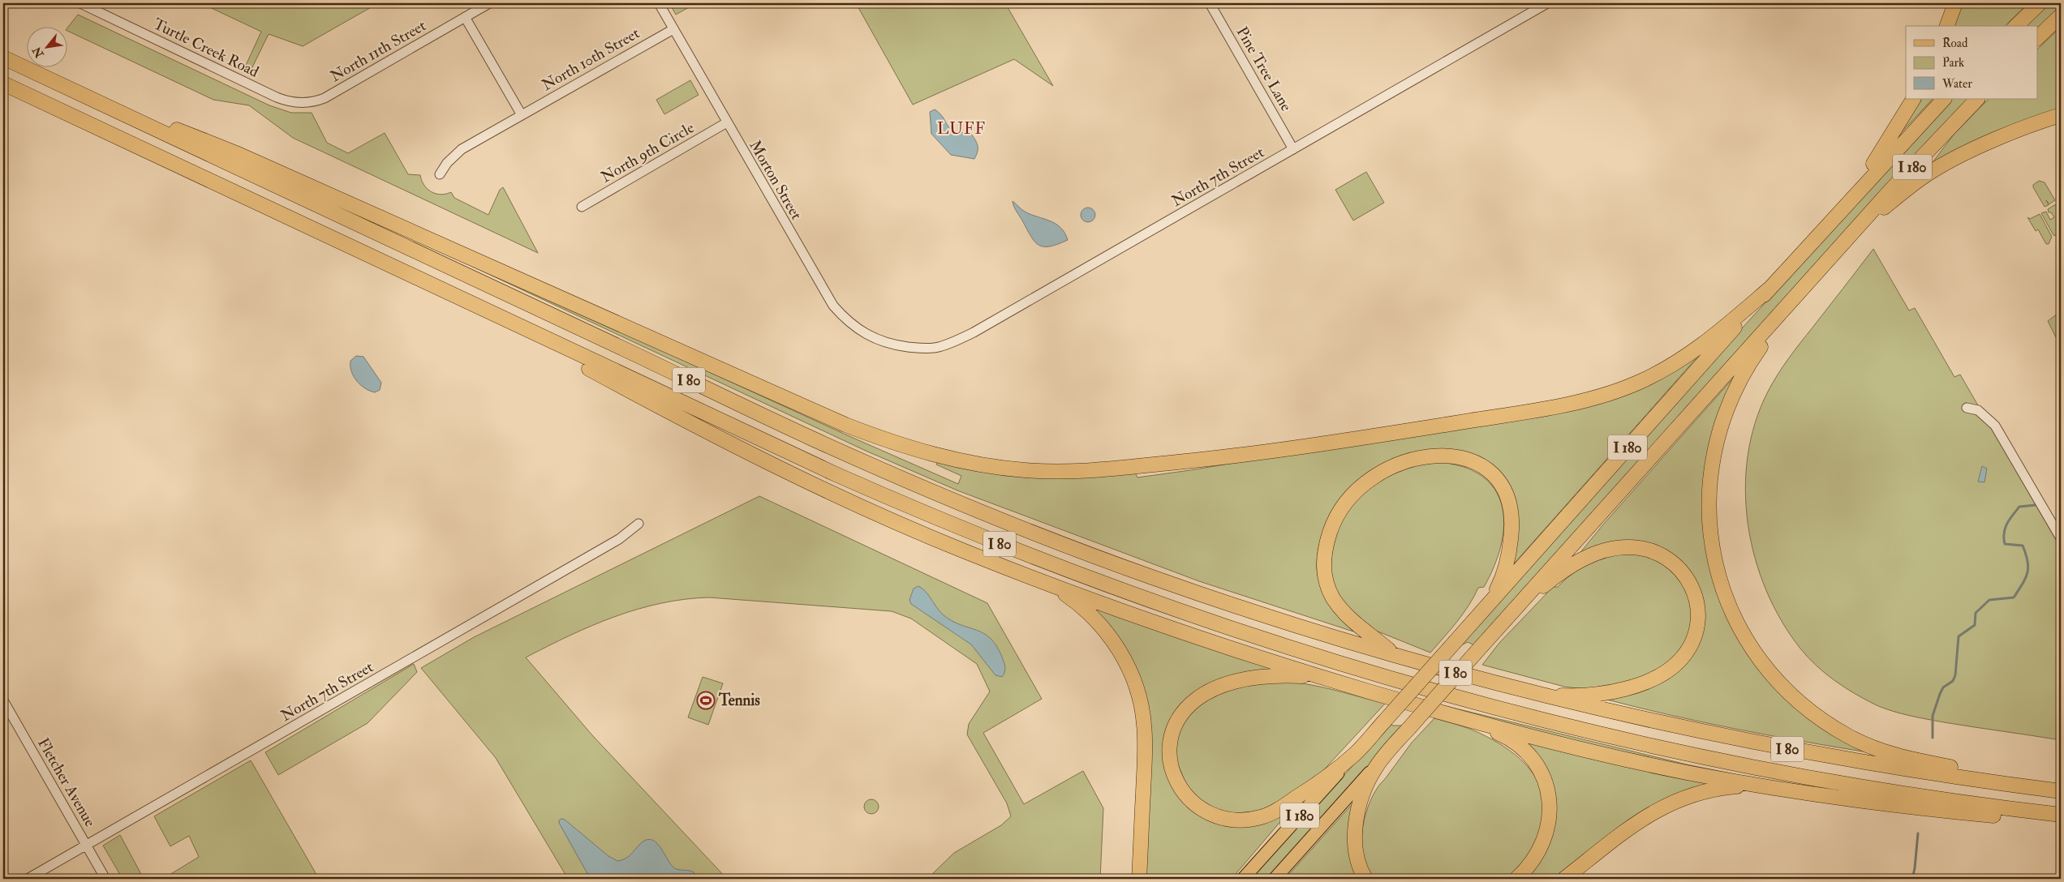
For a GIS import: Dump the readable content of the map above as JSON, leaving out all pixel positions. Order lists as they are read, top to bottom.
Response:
{
  "streets": {
    "highway": ["I 180", "I 80"],
    "street": [
      "Turtle Creek Road",
      "North 11th Street",
      "North 10th Street",
      "Pine Tree Lane",
      "North 9th Circle",
      "North 7th Street",
      "Morton Street",
      "Fletcher Avenue"
    ]
  },
  "crossings": [
    ["Turtle Creek Road", "North 11th Street"],
    ["North 10th Street", "Morton Street"],
    ["Pine Tree Lane", "North 7th Street"],
    ["North 9th Circle", "Morton Street"],
    ["North 7th Street", "Morton Street"],
    ["North 7th Street", "Fletcher Avenue"]
  ],
  "districts": ["LUFF"],
  "places": {
    "sports": ["Tennis"]
  },
  "legend": ["Road", "Park", "Water"],
  "north": "bottom left"
}
